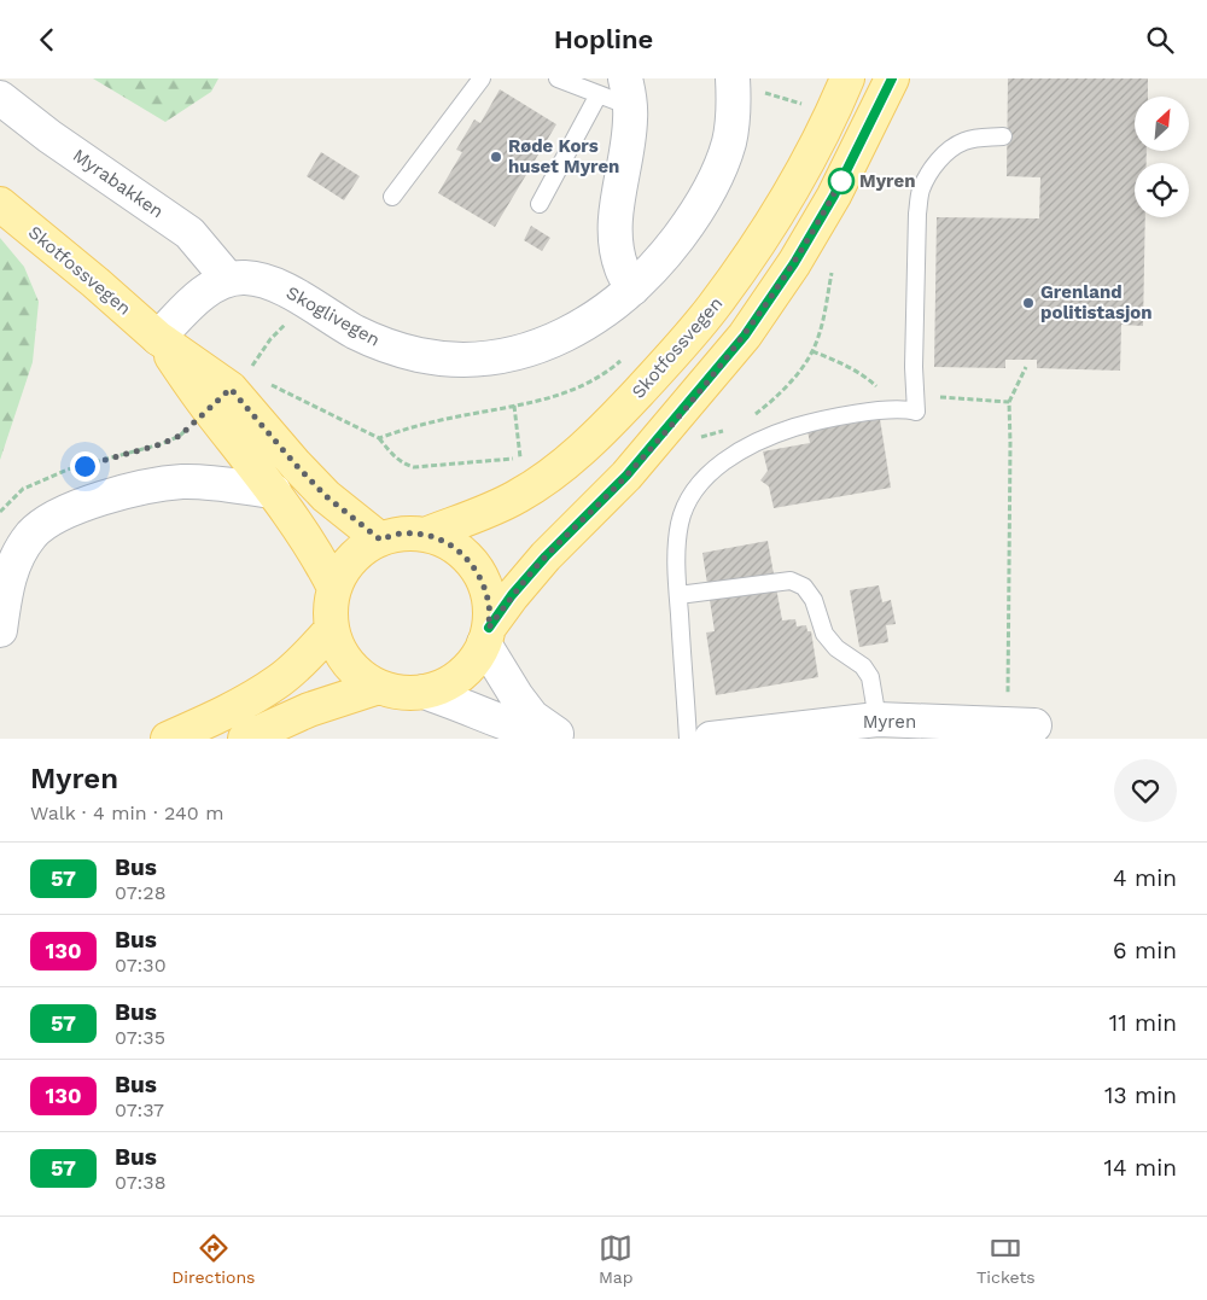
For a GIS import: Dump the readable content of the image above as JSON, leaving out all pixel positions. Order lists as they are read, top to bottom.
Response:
{
  "streets": {
    "main road": ["Skotfossvegen"],
    "street": ["Myrabakken", "Skoglivegen", "Myren"]
  },
  "crossings": [
    ["Myrabakken", "Skoglivegen"]
  ],
  "places": ["Røde Kors huset Myren", "Myren", "Grenland politistasjon"],
  "lines": ["bus line 57"],
  "north": "top right",
  "page": {
    "header": "Hopline",
    "heading": ["Myren", "Walk · 4 min · 240 m"],
    "list": [
      {
        "mark": "57",
        "name": "Bus",
        "note": "07:28",
        "value": "4 min"
      },
      {
        "mark": "130",
        "name": "Bus",
        "note": "07:30",
        "value": "6 min"
      },
      {
        "mark": "57",
        "name": "Bus",
        "note": "07:35",
        "value": "11 min"
      },
      {
        "mark": "130",
        "name": "Bus",
        "note": "07:37",
        "value": "13 min"
      },
      {
        "mark": "57",
        "name": "Bus",
        "note": "07:38",
        "value": "14 min"
      }
    ],
    "tabs": ["Directions", "Map", "Tickets"]
  }
}
